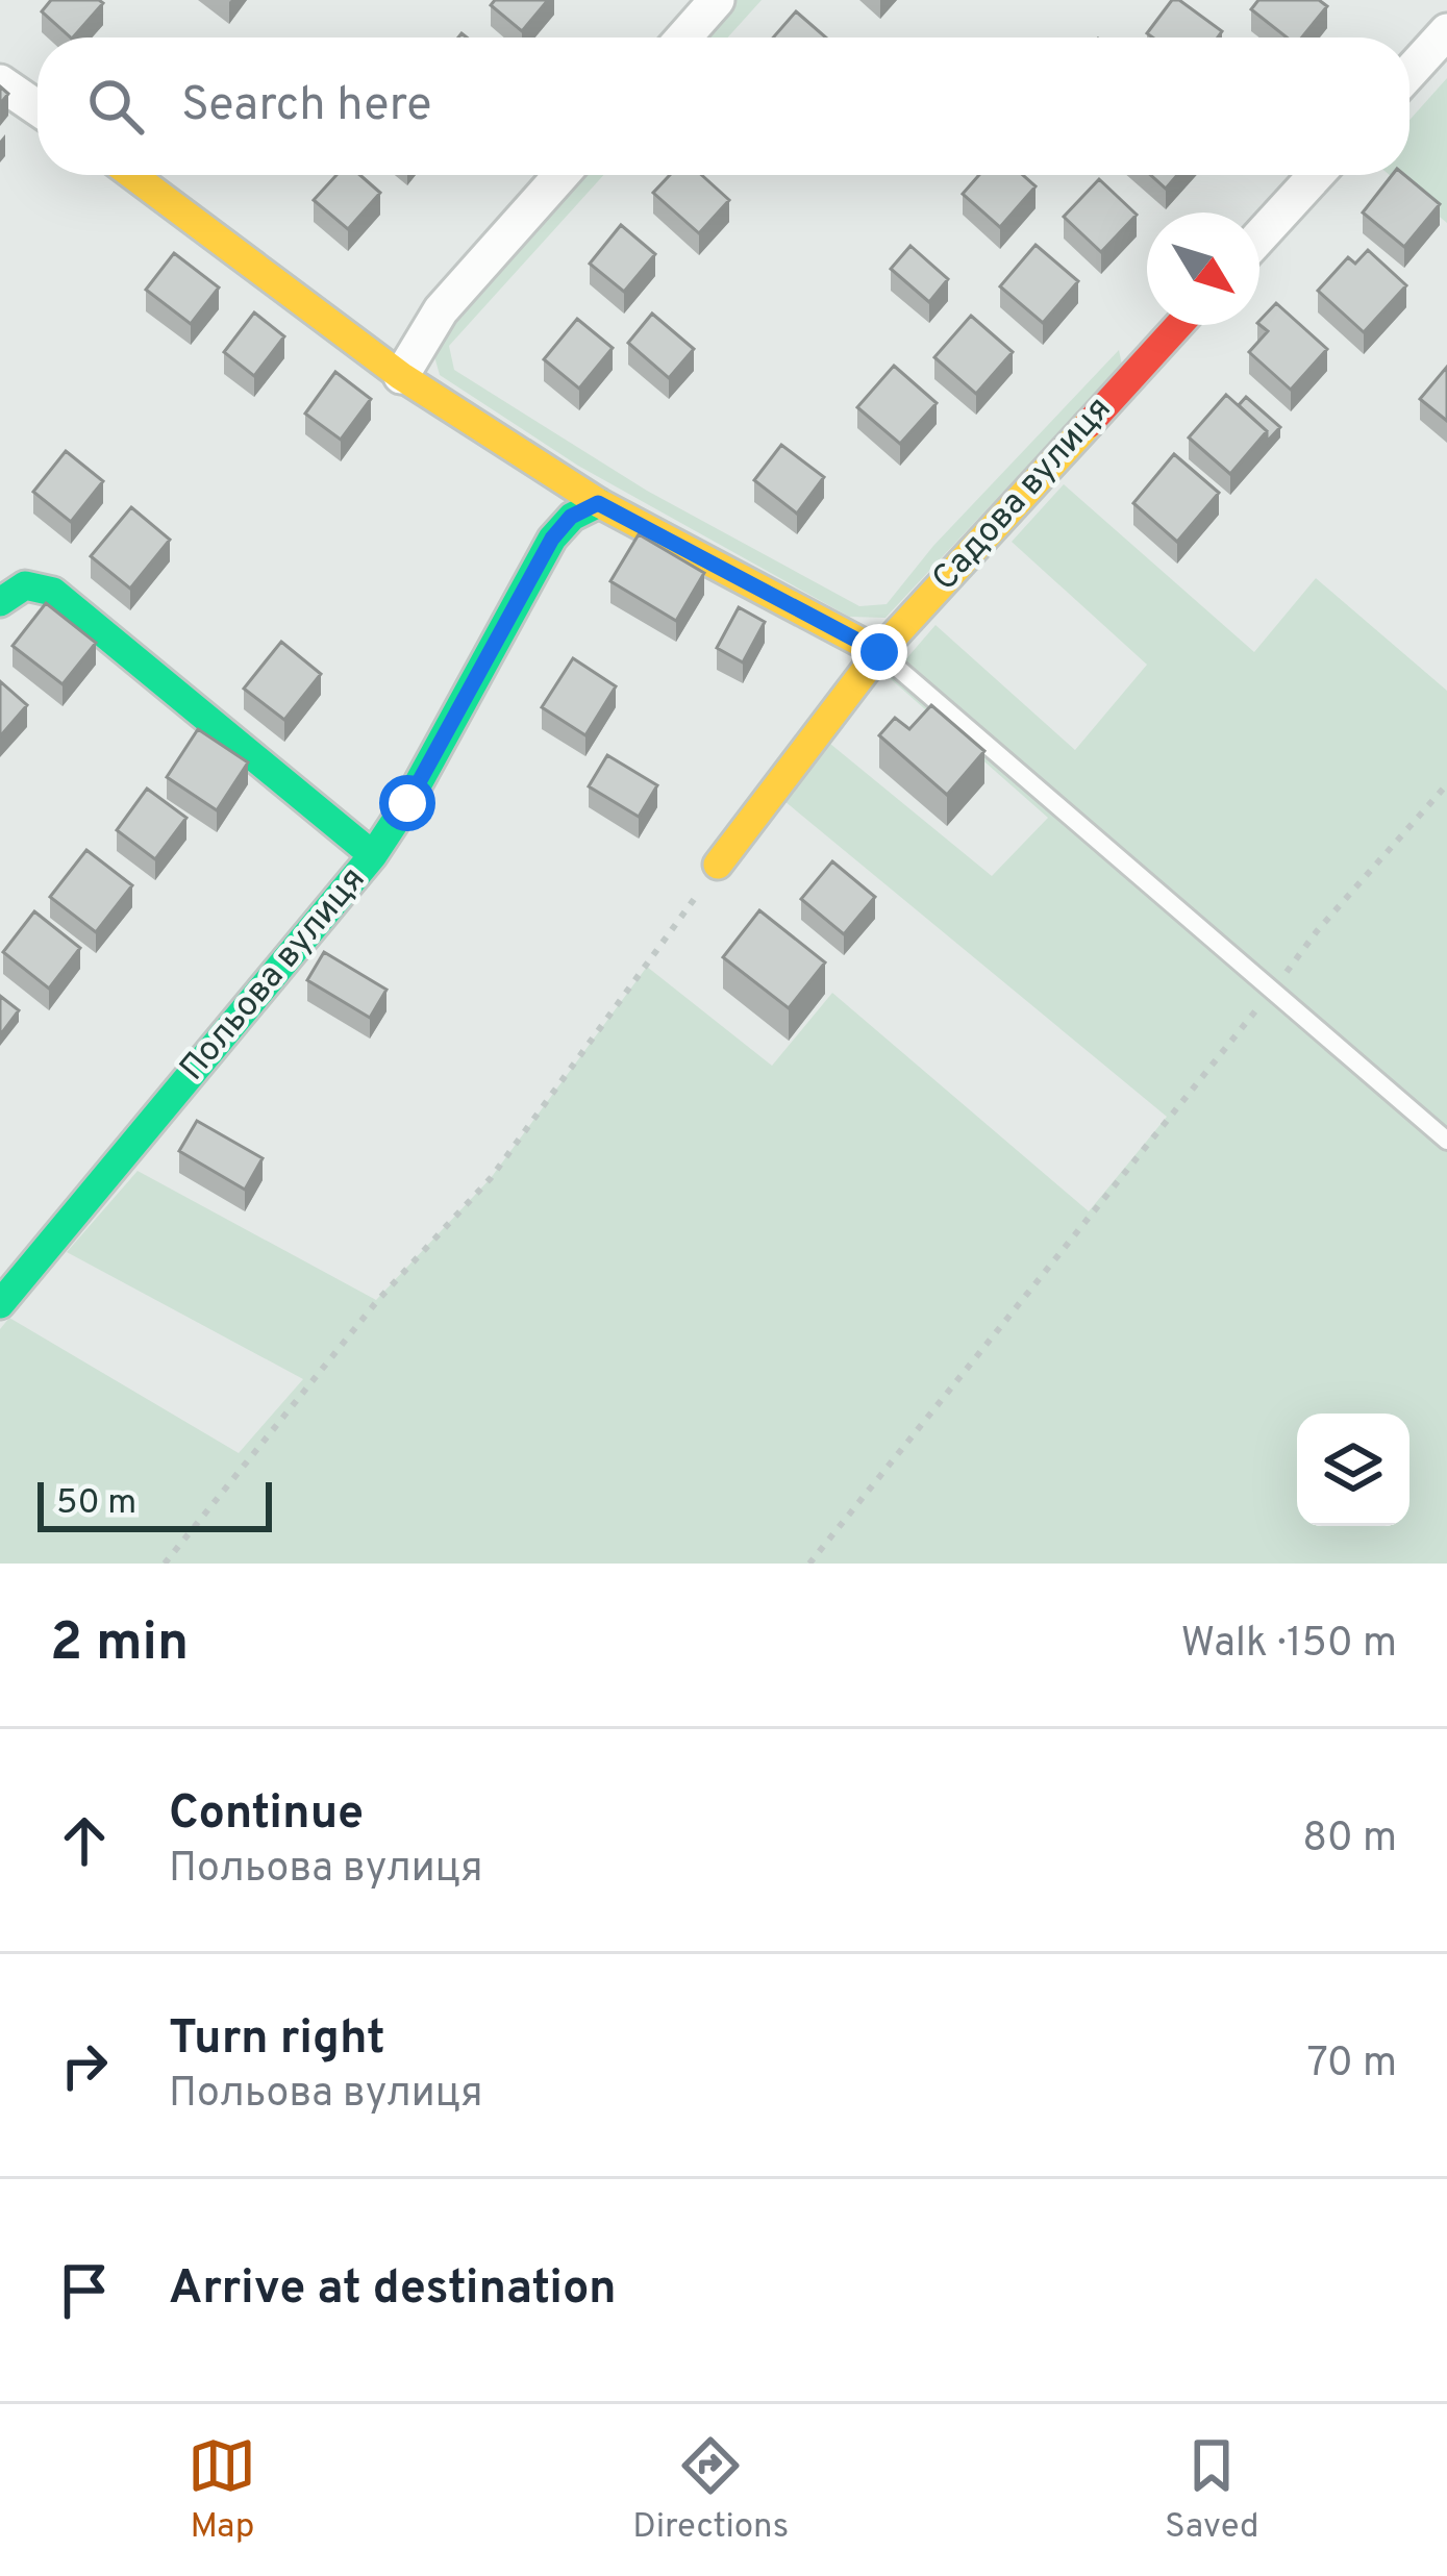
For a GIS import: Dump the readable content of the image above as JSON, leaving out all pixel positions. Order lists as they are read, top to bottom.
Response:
{
  "streets": {
    "street": ["Садова вулиця", "Польова вулиця"]
  },
  "scale_bar": "50 m",
  "north": "bottom right",
  "page": {
    "search": "Search here",
    "scale": "50 m",
    "heading": ["2 min", "Walk · 150 m"],
    "list": [
      ["Continue", "Польова вулиця", "80 m"],
      ["Turn right", "Польова вулиця", "70 m"],
      "Arrive at destination"
    ],
    "nav": ["Map", "Directions", "Saved"]
  }
}
